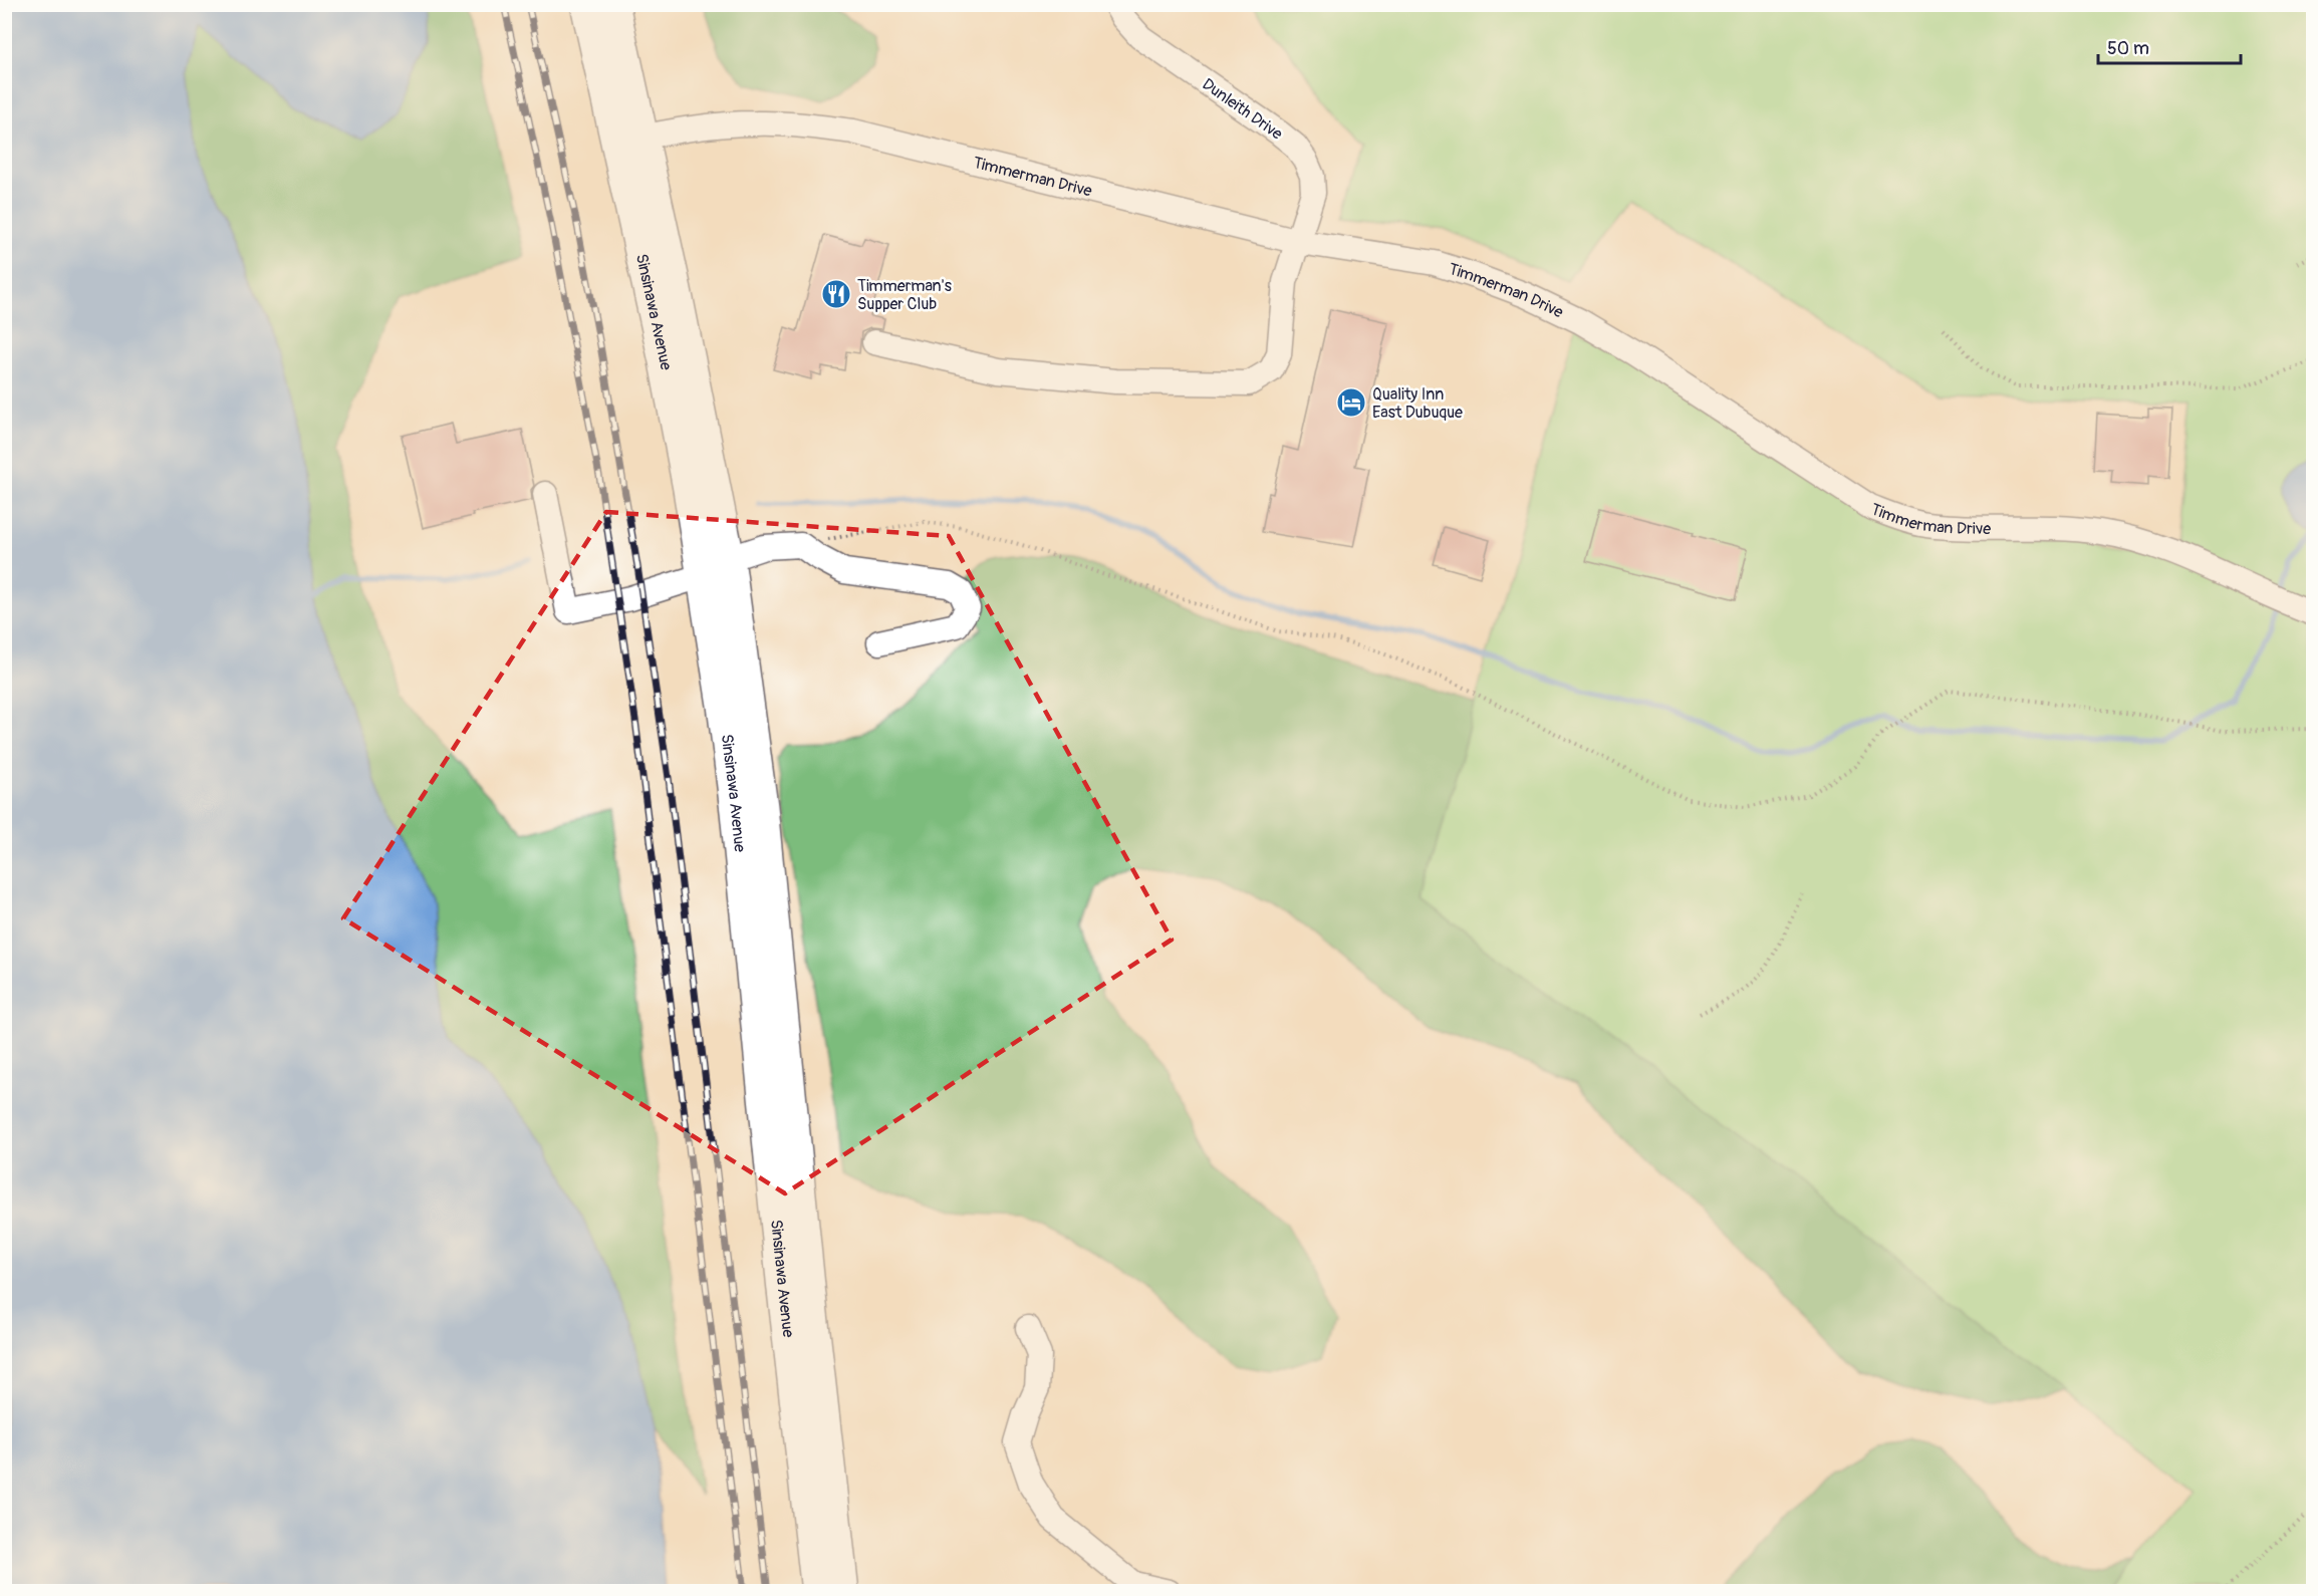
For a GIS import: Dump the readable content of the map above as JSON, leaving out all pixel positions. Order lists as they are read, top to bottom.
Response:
{
  "streets": {
    "highway": ["Sinsinawa Avenue"],
    "street": ["Dunleith Drive", "Timmerman Drive"]
  },
  "crossings": [
    ["Dunleith Drive", "Timmerman Drive"],
    ["Timmerman Drive", "Sinsinawa Avenue"]
  ],
  "places": {
    "restaurant": ["Timmerman's Supper Club"],
    "hotel": ["Quality Inn East Dubuque"]
  },
  "scale_bar": "50 m"
}
